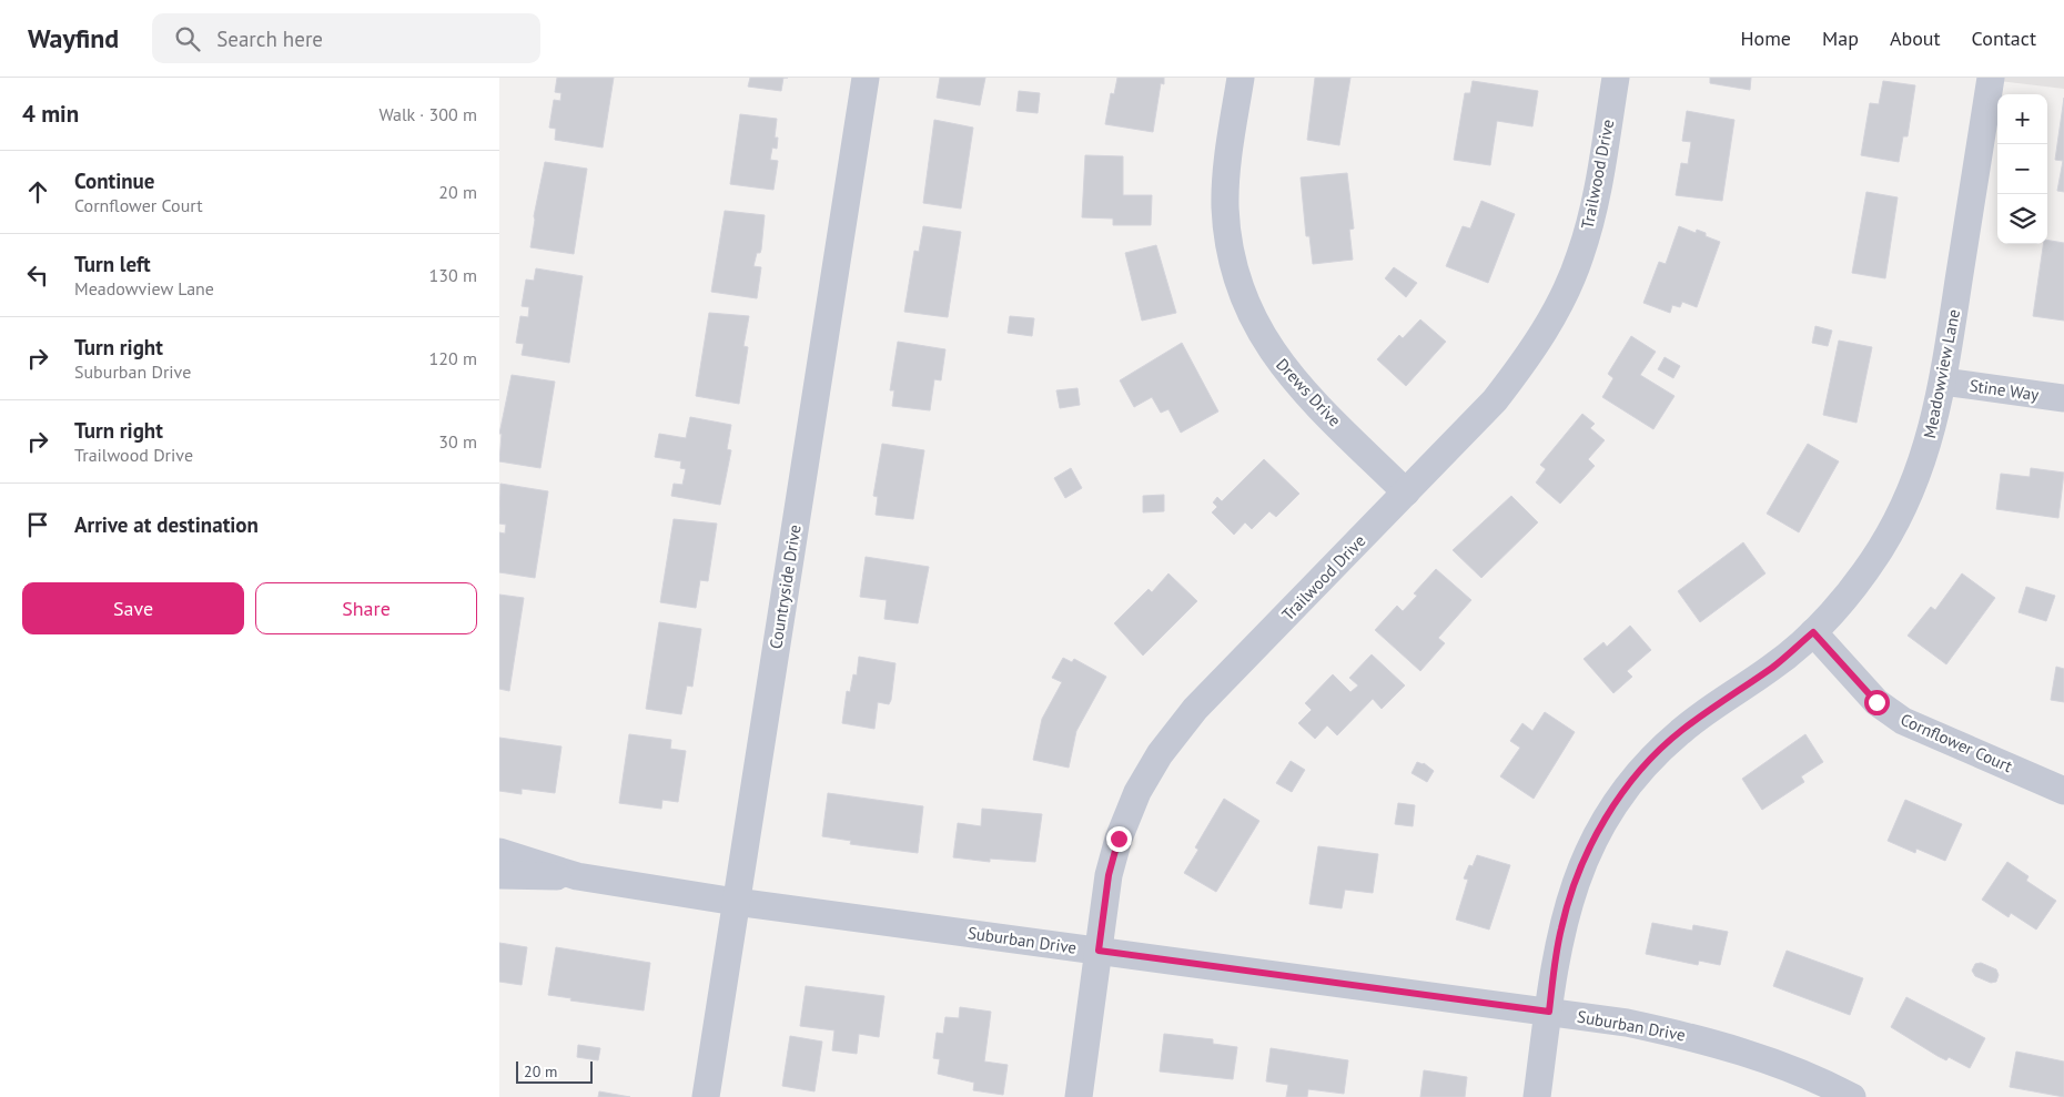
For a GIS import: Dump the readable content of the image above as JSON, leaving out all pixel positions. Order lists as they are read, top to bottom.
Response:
{
  "streets": {
    "street": [
      "Trailwood Drive",
      "Meadowview Lane",
      "Stine Way",
      "Drews Drive",
      "Countryside Drive",
      "Cornflower Court",
      "Suburban Drive"
    ]
  },
  "crossings": [
    ["Trailwood Drive", "Drews Drive"],
    ["Trailwood Drive", "Suburban Drive"],
    ["Meadowview Lane", "Stine Way"],
    ["Meadowview Lane", "Cornflower Court"],
    ["Meadowview Lane", "Suburban Drive"],
    ["Countryside Drive", "Suburban Drive"]
  ],
  "scale_bar": "20 m",
  "page": {
    "header": "Wayfind",
    "search": "Search here",
    "nav": [
      "Home",
      "Map",
      "About",
      "Contact"
    ],
    "heading": ["4 min", "Walk · 300 m"],
    "map_buttons": ["+", "−"],
    "list": [
      ["Continue", "Cornflower Court", "20 m"],
      ["Turn left", "Meadowview Lane", "130 m"],
      ["Turn right", "Suburban Drive", "120 m"],
      ["Turn right", "Trailwood Drive", "30 m"],
      "Arrive at destination"
    ],
    "buttons": ["Save", "Share"],
    "scale": "20 m"
  }
}
